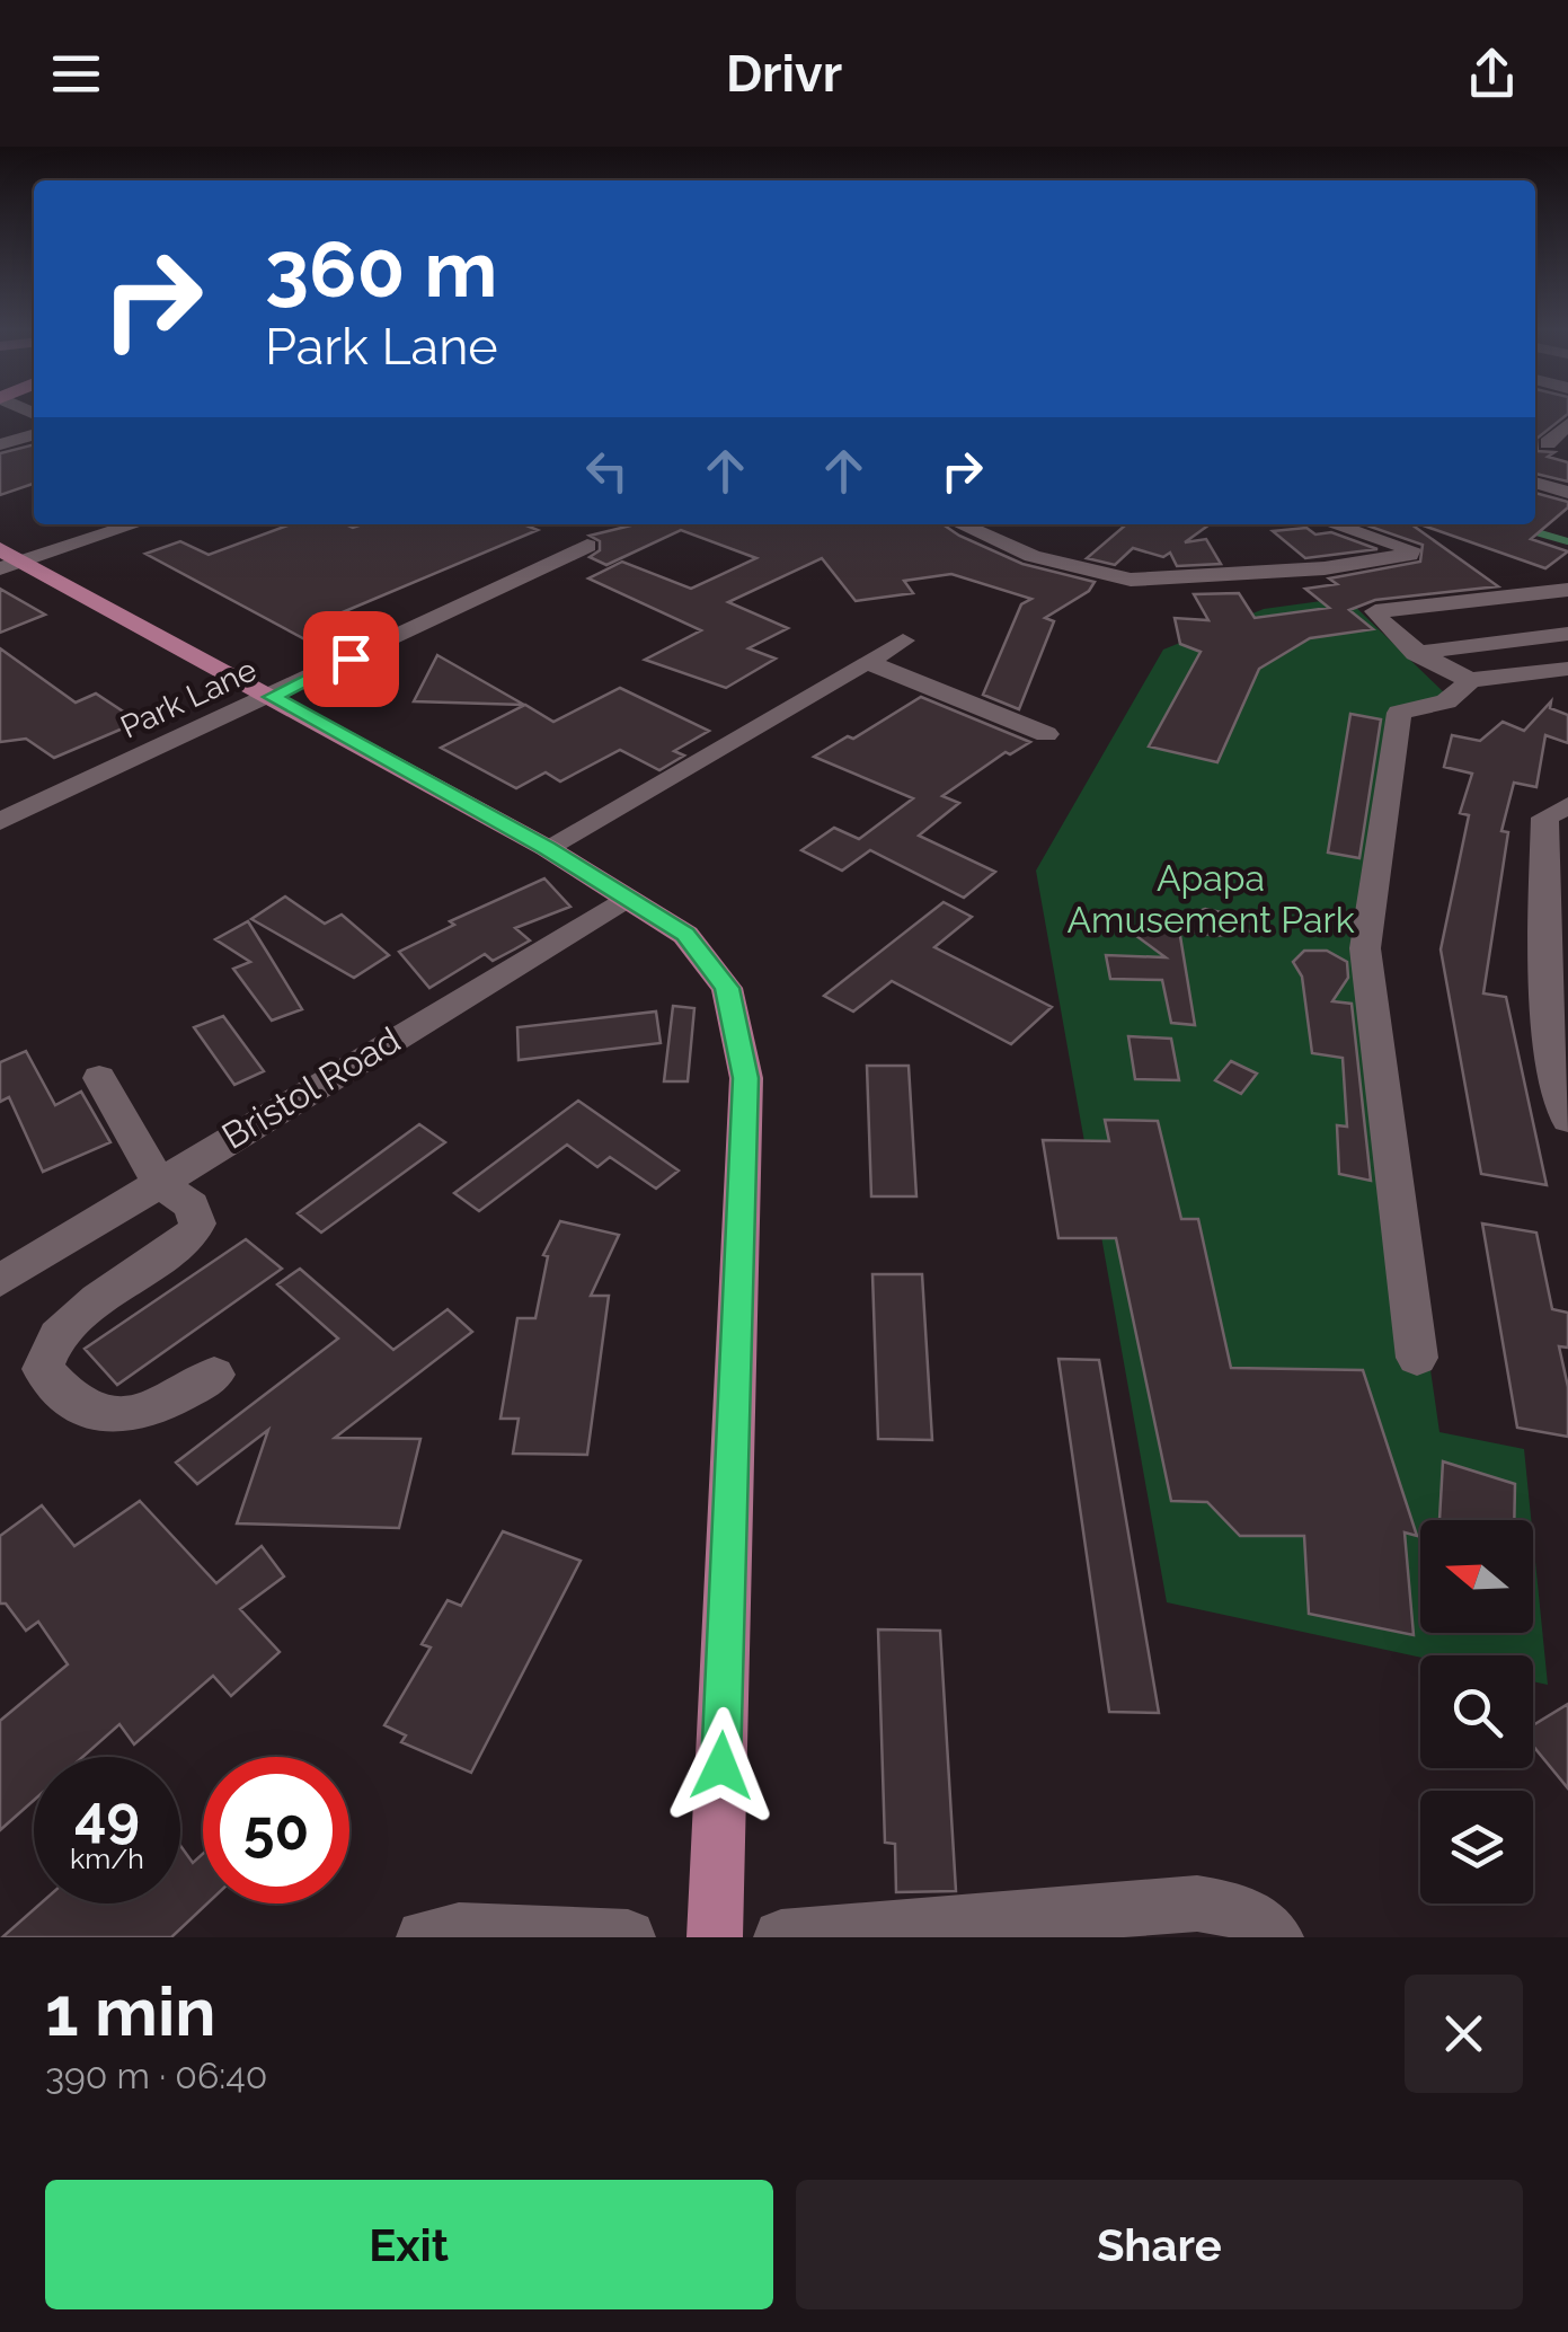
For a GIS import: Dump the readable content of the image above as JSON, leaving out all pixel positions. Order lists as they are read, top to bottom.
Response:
{
  "streets": {
    "street": ["Park Lane", "Bristol Road"]
  },
  "parks": ["Apapa Amusement Park"],
  "north": "left",
  "page": {
    "header": "Drivr",
    "turn": ["360 m", "Park Lane"],
    "speed": "49 km/h",
    "limit": "50",
    "heading": ["1 min", "390 m · 06:40"],
    "buttons": ["Exit", "Share"]
  }
}
